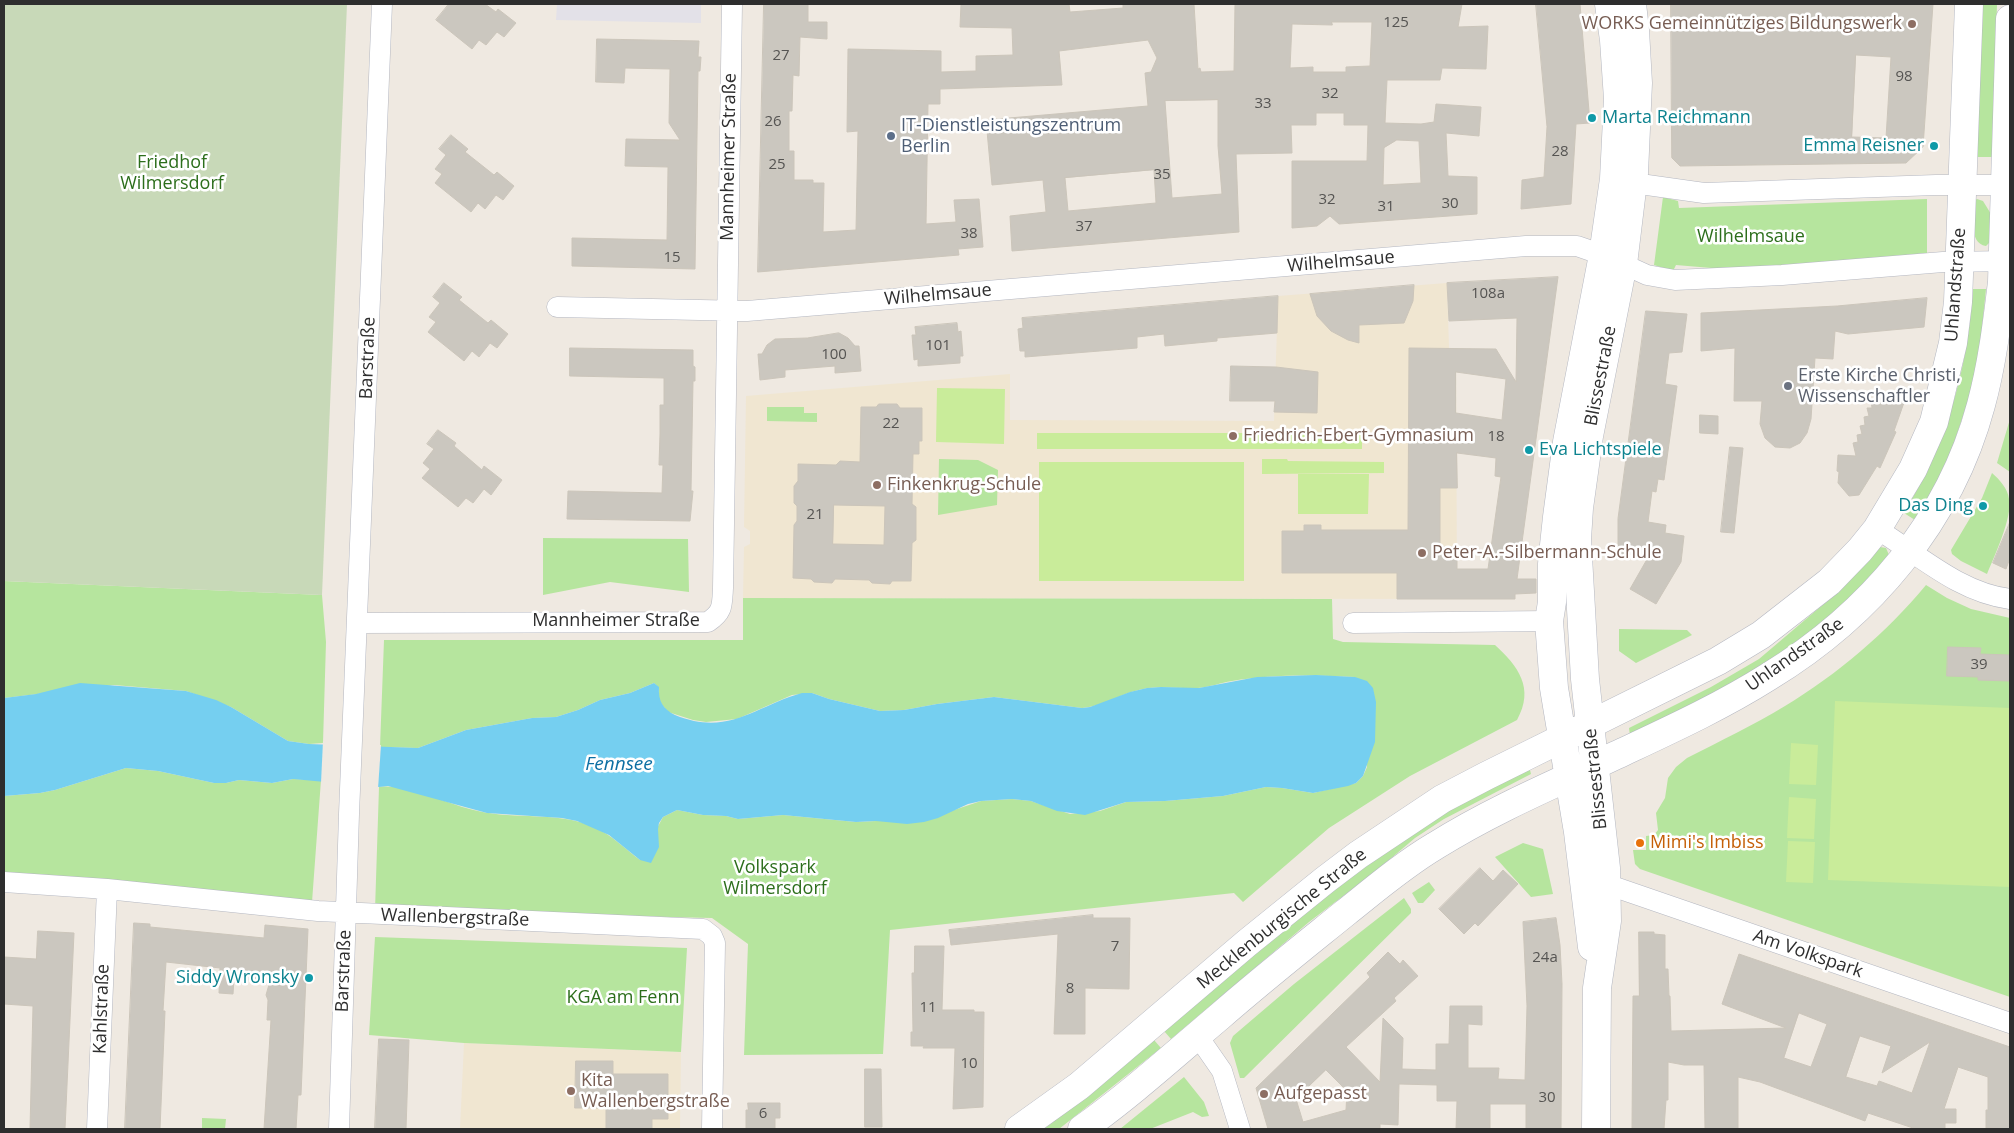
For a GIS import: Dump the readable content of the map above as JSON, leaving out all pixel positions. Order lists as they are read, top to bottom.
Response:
{
  "streets": {
    "main road": ["Uhlandstraße", "Blissestraße", "Mecklenburgische Straße"],
    "street": [
      "Mannheimer Straße",
      "Wilhelmsaue",
      "Barstraße",
      "Wallenbergstraße",
      "Am Volkspark",
      "Kahlstraße"
    ]
  },
  "crossings": [
    ["Mannheimer Straße", "Wilhelmsaue"],
    ["Mannheimer Straße", "Barstraße"],
    ["Wilhelmsaue", "Uhlandstraße"],
    ["Wilhelmsaue", "Blissestraße"],
    ["Uhlandstraße", "Blissestraße"],
    ["Uhlandstraße", "Mecklenburgische Straße"],
    ["Barstraße", "Wallenbergstraße"],
    ["Blissestraße", "Mecklenburgische Straße"],
    ["Blissestraße", "Am Volkspark"],
    ["Wallenbergstraße", "Kahlstraße"]
  ],
  "water": ["Fennsee"],
  "parks": [
    "Friedhof Wilmersdorf",
    "Wilhelmsaue",
    "Volkspark Wilmersdorf",
    "KGA am Fenn"
  ],
  "places": [
    "WORKS Gemeinnütziges Bildungswerk",
    "Marta Reichmann",
    "IT-Dienstleistungszentrum Berlin",
    "Emma Reisner",
    "Erste Kirche Christi, Wissenschaftler",
    "Friedrich-Ebert-Gymnasium",
    "Eva Lichtspiele",
    "Finkenkrug-Schule",
    "Das Ding",
    "Peter-A.-Silbermann-Schule",
    "Mimi's Imbiss",
    "Siddy Wronsky",
    "Kita Wallenbergstraße",
    "Aufgepasst"
  ],
  "house_numbers": [
    "125",
    "27",
    "98",
    "32",
    "33",
    "26",
    "28",
    "25",
    "35",
    "32",
    "30",
    "31",
    "37",
    "38",
    "15",
    "108a",
    "101",
    "100",
    "22",
    "18",
    "21",
    "39",
    "7",
    "24a",
    "8",
    "11",
    "10",
    "30",
    "6"
  ]
}
